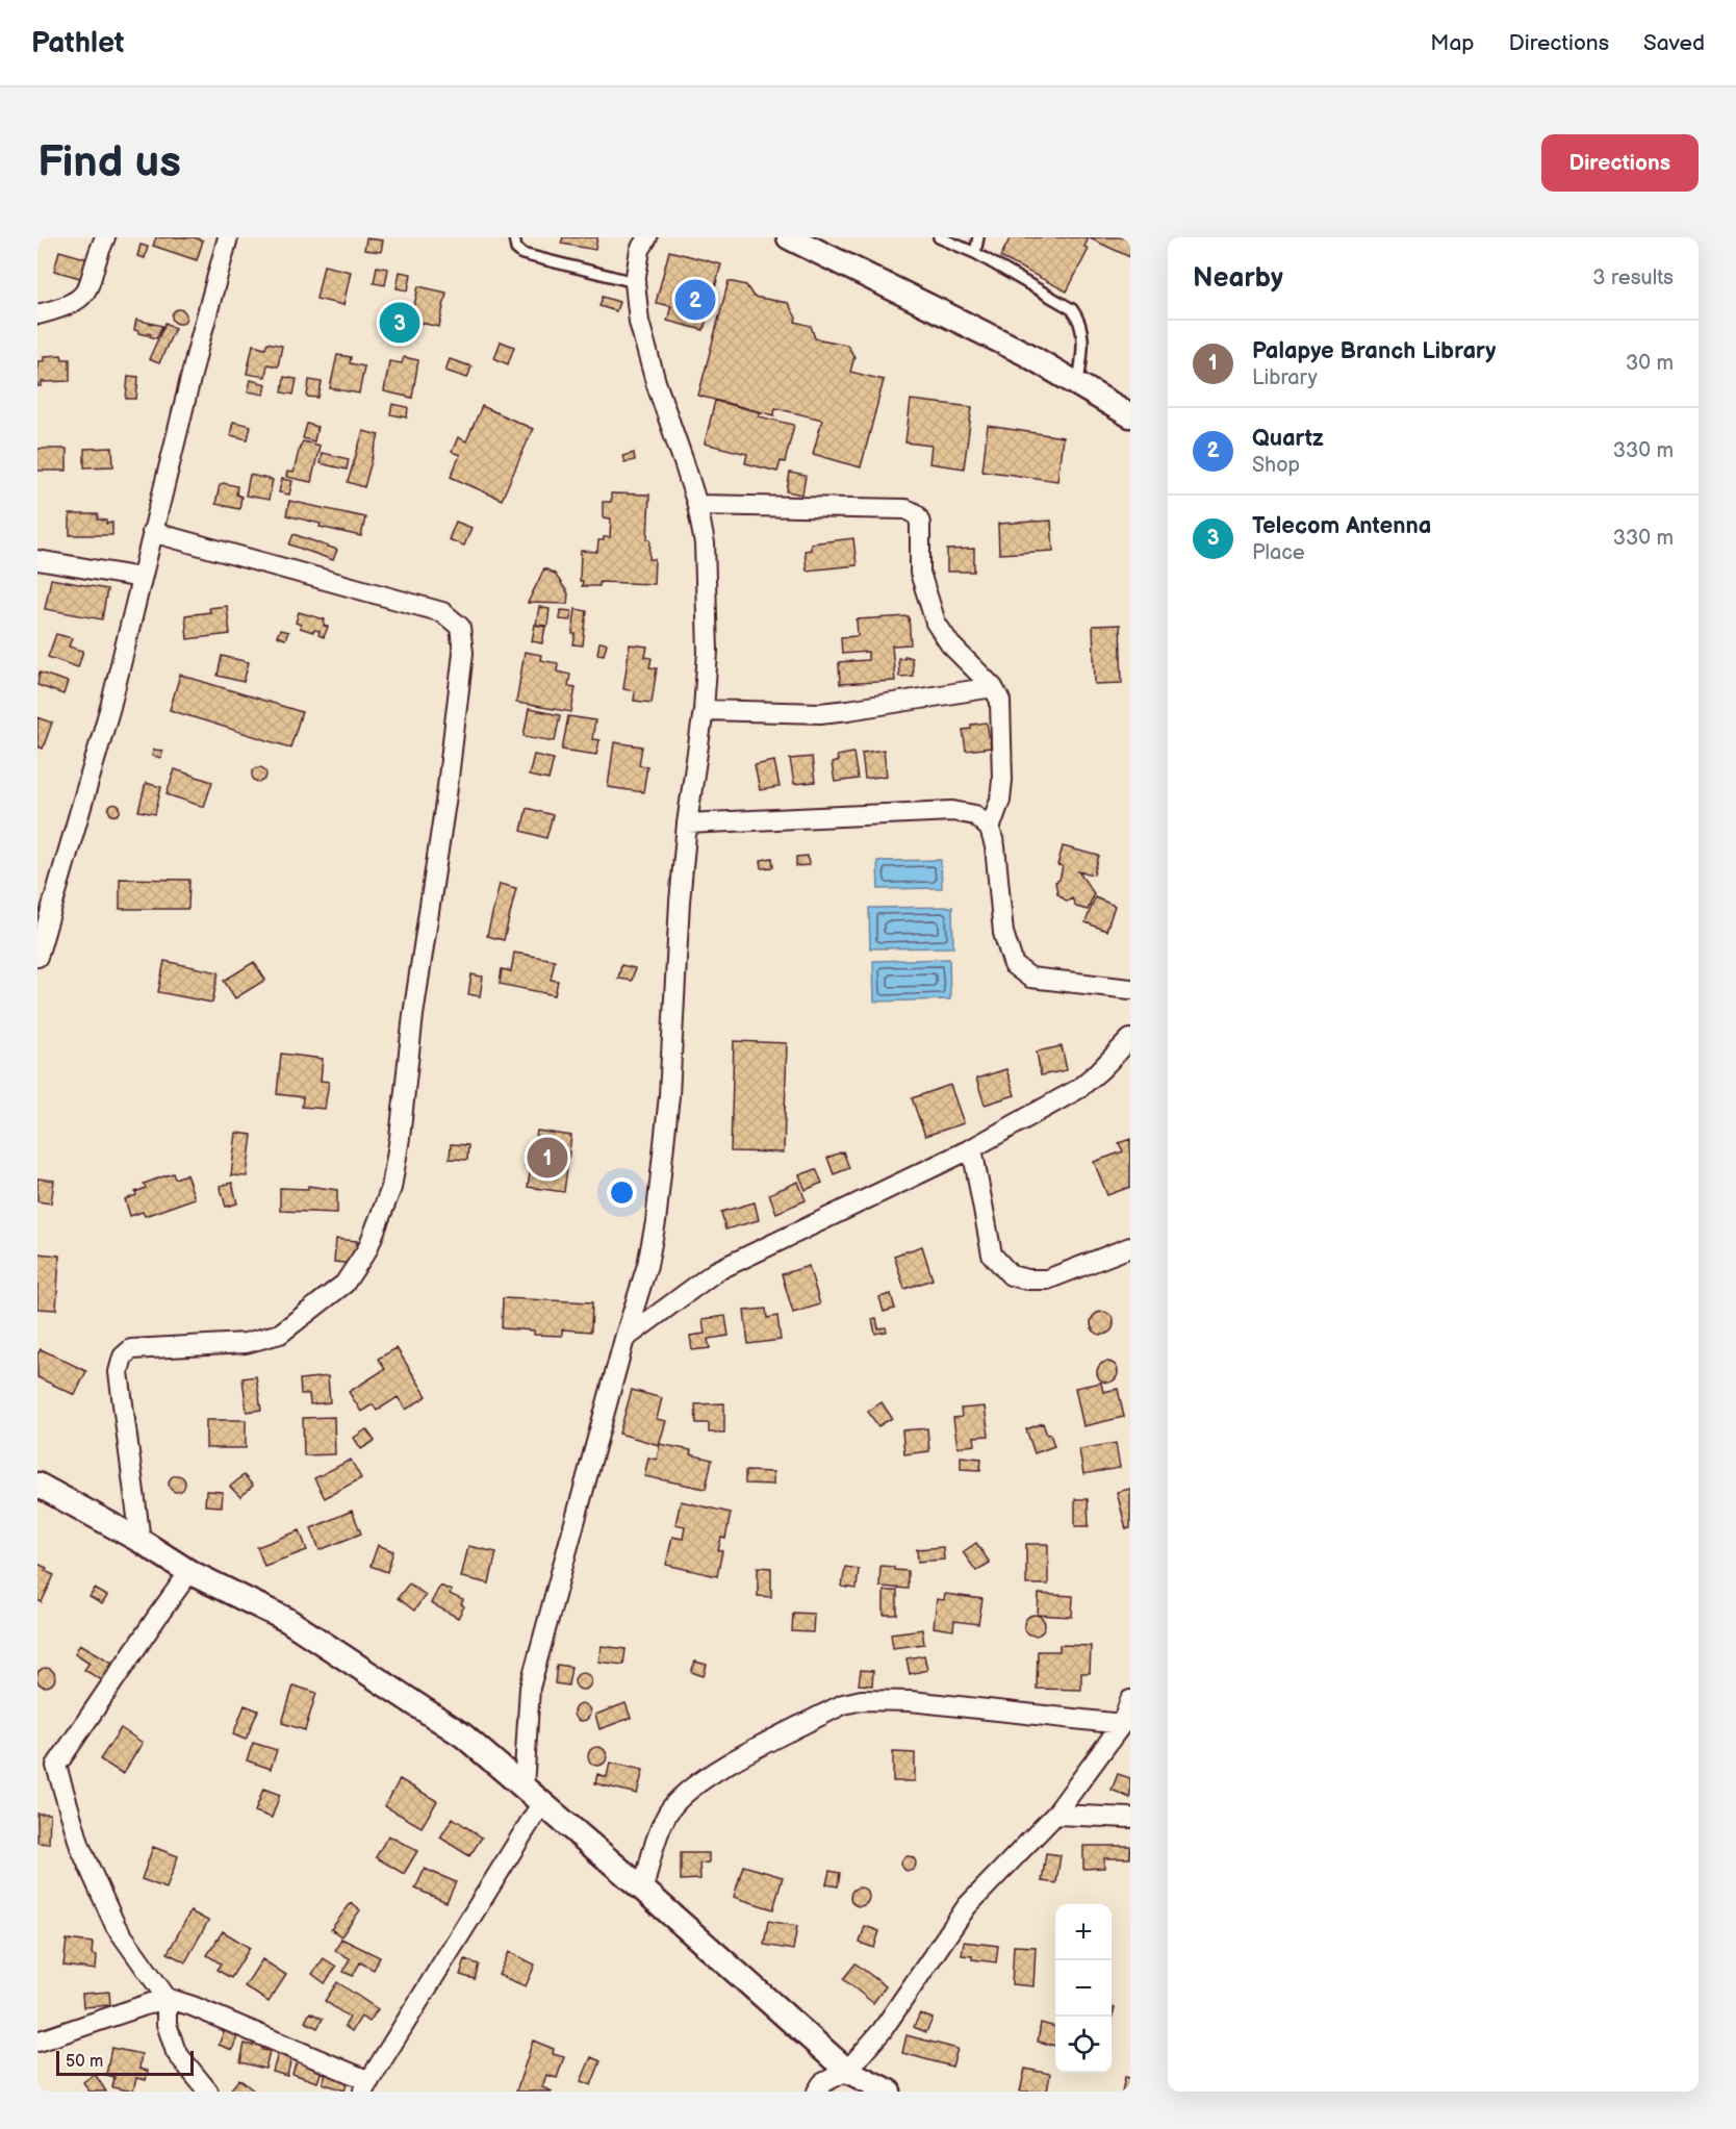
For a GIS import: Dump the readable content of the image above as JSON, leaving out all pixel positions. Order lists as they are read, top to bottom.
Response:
{
  "scale_bar": "50 m",
  "page": {
    "header": "Pathlet",
    "nav": ["Map", "Directions", "Saved"],
    "buttons": "Directions",
    "title": "Find us",
    "heading": ["Nearby", "3 results"],
    "pins": ["2", "3", "1"],
    "list": [
      {
        "mark": "1",
        "name": "Palapye Branch Library",
        "note": "Library",
        "value": "30 m"
      },
      {
        "mark": "2",
        "name": "Quartz",
        "note": "Shop",
        "value": "330 m"
      },
      {
        "mark": "3",
        "name": "Telecom Antenna",
        "note": "Place",
        "value": "330 m"
      }
    ],
    "map_buttons": ["+", "−"],
    "scale": "50 m"
  }
}
